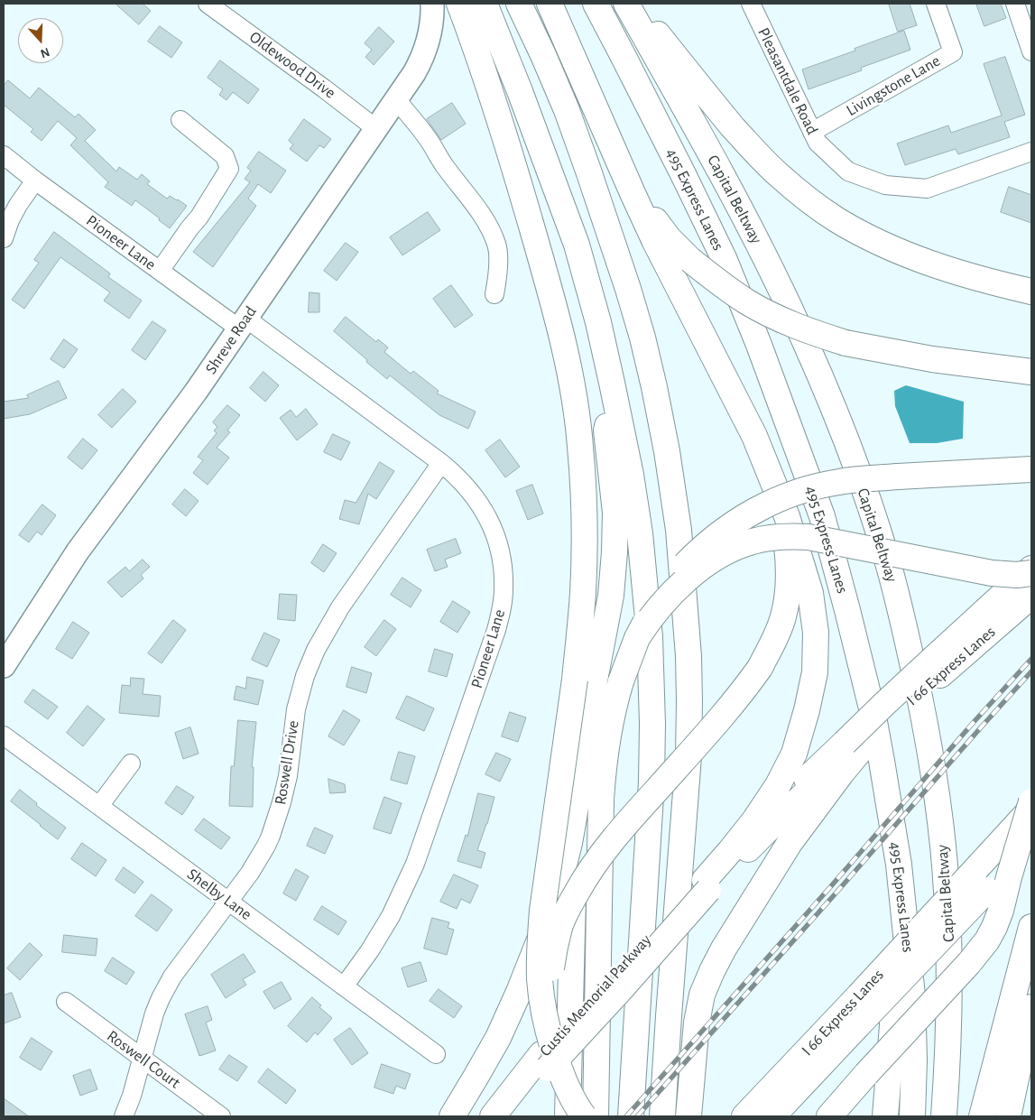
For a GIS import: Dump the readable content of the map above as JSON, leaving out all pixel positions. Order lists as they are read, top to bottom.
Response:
{
  "streets": {
    "highway": [
      "495 Express Lanes",
      "Capital Beltway",
      "I 66 Express Lanes",
      "Custis Memorial Parkway"
    ],
    "main road": ["Shreve Road"],
    "street": [
      "Oldewood Drive",
      "Pleasantdale Road",
      "Livingstone Lane",
      "Pioneer Lane",
      "Roswell Drive",
      "Shelby Lane",
      "Roswell Court"
    ]
  },
  "crossings": [
    ["Oldewood Drive", "Shreve Road"],
    ["Pleasantdale Road", "Livingstone Lane"],
    ["Pioneer Lane", "Shreve Road"],
    ["Pioneer Lane", "Roswell Drive"],
    ["Pioneer Lane", "Shelby Lane"],
    ["Roswell Drive", "Shelby Lane"],
    ["Roswell Drive", "Roswell Court"]
  ],
  "north": "bottom"
}
